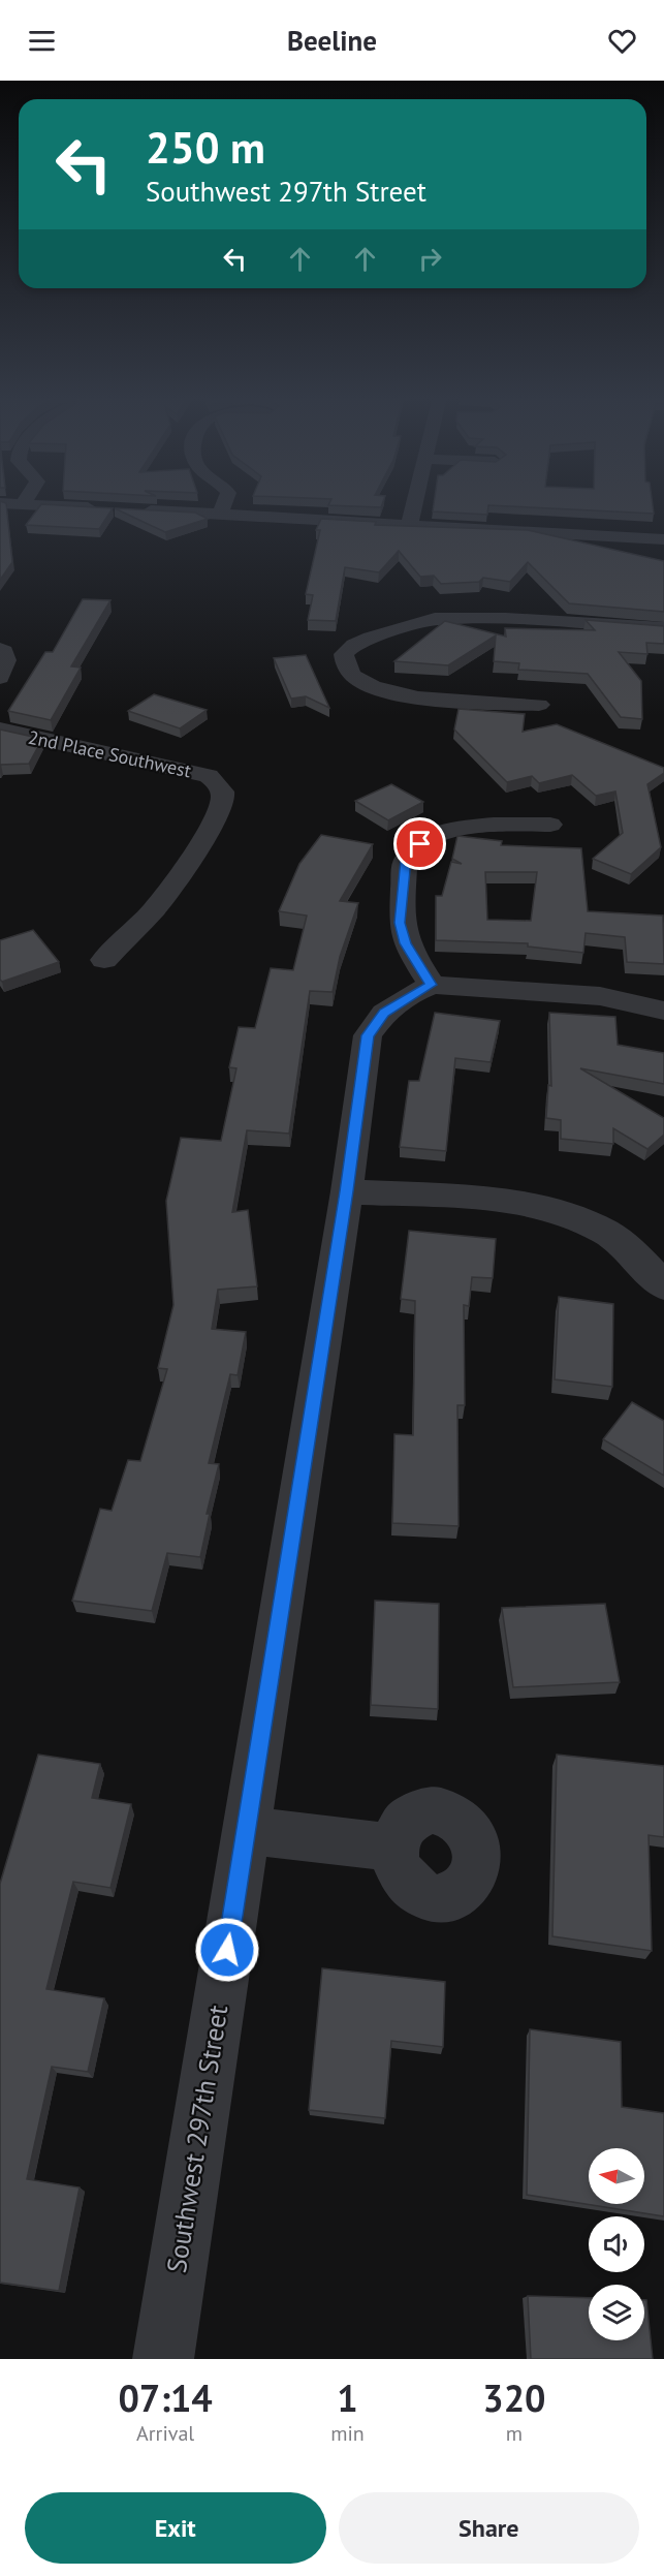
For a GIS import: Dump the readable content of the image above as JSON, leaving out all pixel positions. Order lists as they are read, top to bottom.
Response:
{
  "streets": {
    "street": ["2nd Place Southwest", "Southwest 297th Street"]
  },
  "north": "left",
  "page": {
    "header": "Beeline",
    "turn": ["250 m", "Southwest 297th Street"],
    "eta": [
      "07:14",
      "Arrival",
      "1",
      "min",
      "320",
      "m"
    ],
    "buttons": ["Exit", "Share"]
  }
}
